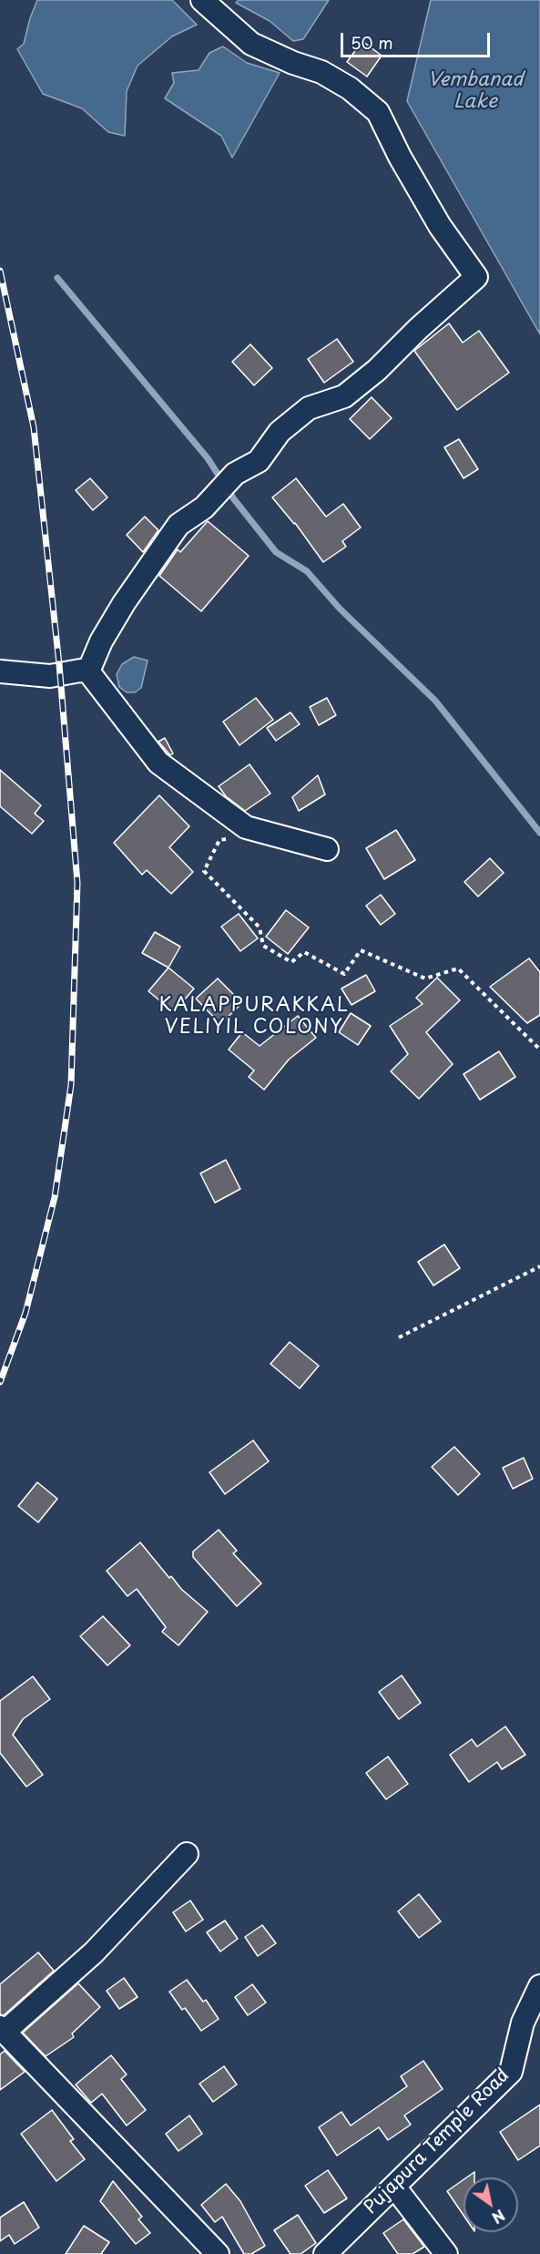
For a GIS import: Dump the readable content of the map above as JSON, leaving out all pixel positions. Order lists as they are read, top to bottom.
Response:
{
  "streets": {
    "street": ["Pujapura Temple Road"]
  },
  "districts": ["KALAPPURAKKAL VELIYIL COLONY"],
  "water": ["Vembanad Lake"],
  "scale_bar": "50 m",
  "north": "bottom right"
}
